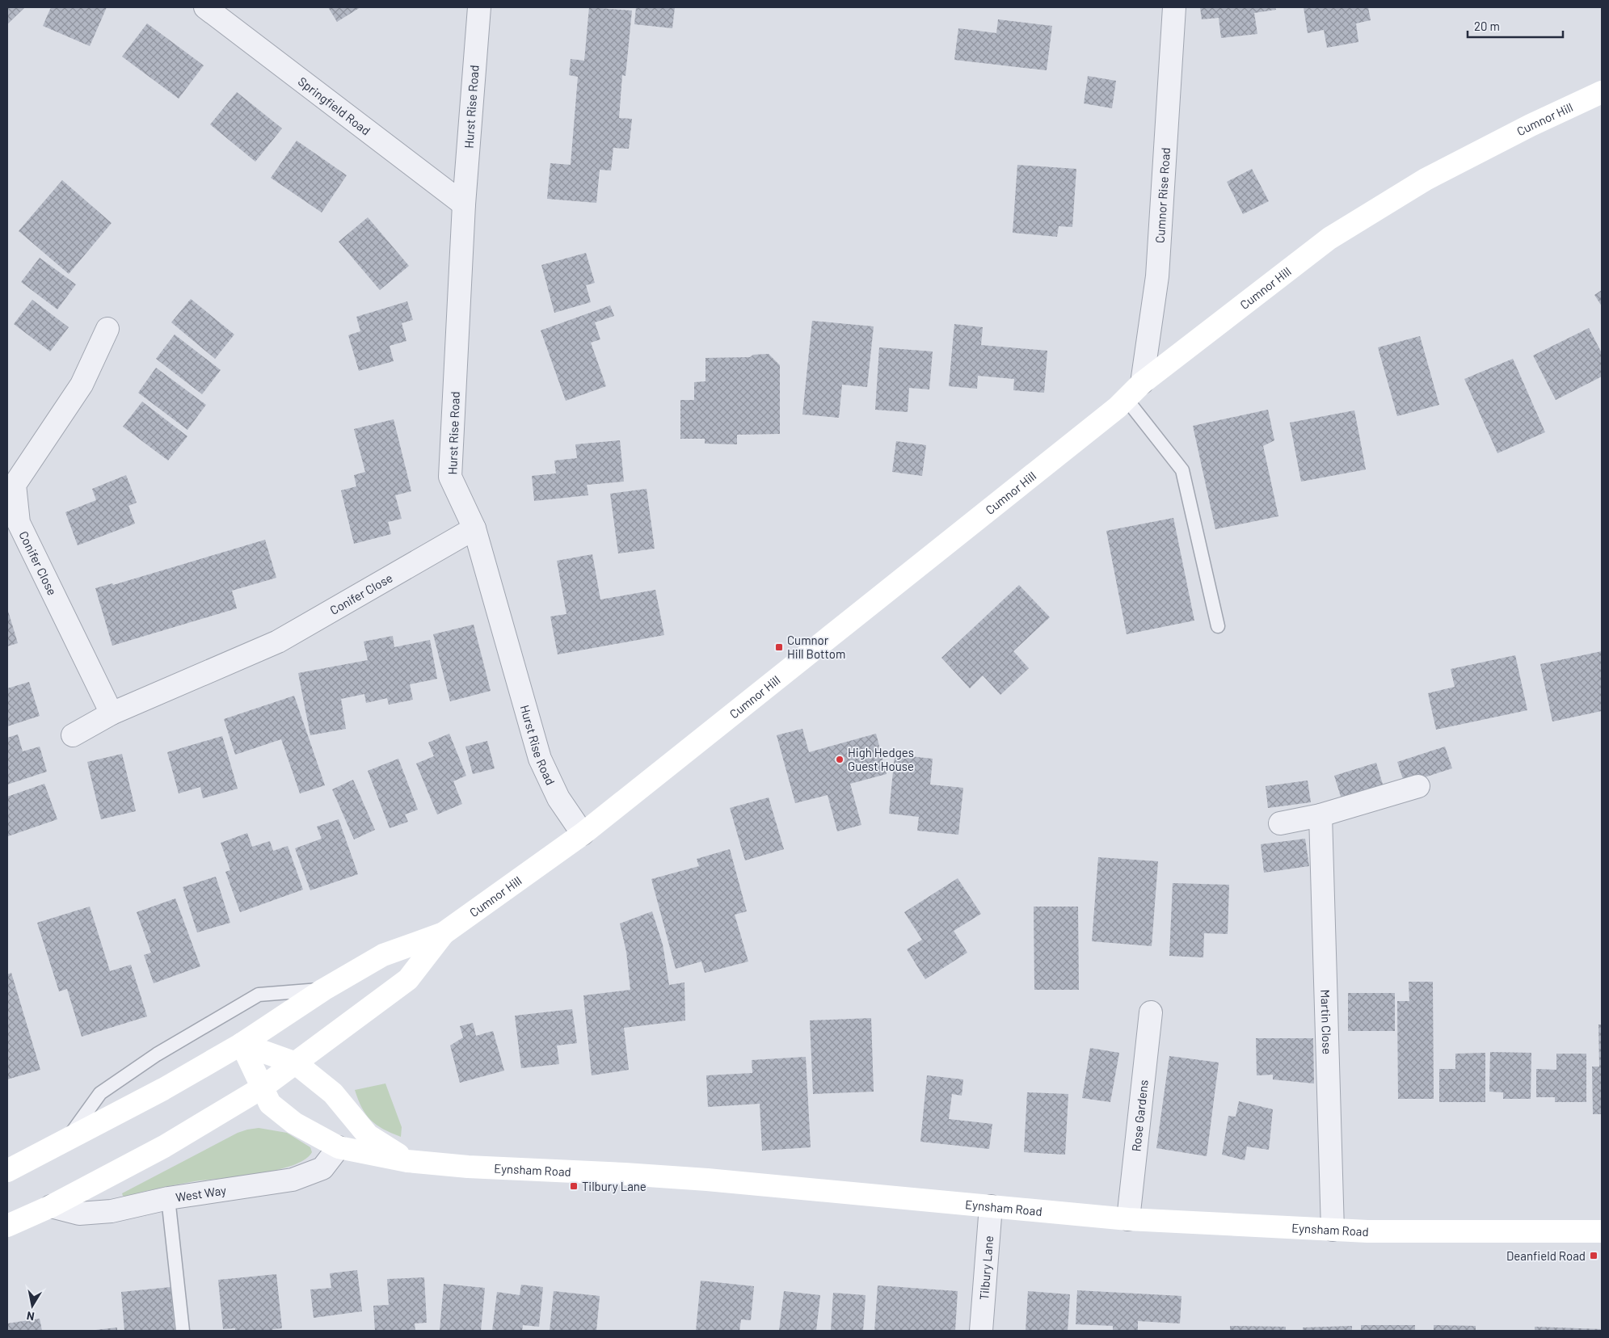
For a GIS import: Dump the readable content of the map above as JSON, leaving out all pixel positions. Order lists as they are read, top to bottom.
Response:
{
  "streets": {
    "main road": ["Cumnor Hill", "Eynsham Road"],
    "street": [
      "Springfield Road",
      "Hurst Rise Road",
      "Cumnor Rise Road",
      "Conifer Close",
      "Martin Close",
      "Rose Gardens",
      "West Way",
      "Tilbury Lane"
    ]
  },
  "crossings": [
    ["Springfield Road", "Hurst Rise Road"],
    ["Hurst Rise Road", "Cumnor Hill"],
    ["Hurst Rise Road", "Conifer Close"],
    ["Cumnor Hill", "Cumnor Rise Road"],
    ["Cumnor Hill", "Eynsham Road"],
    ["Martin Close", "Eynsham Road"],
    ["Rose Gardens", "Eynsham Road"],
    ["Eynsham Road", "West Way"],
    ["Eynsham Road", "Tilbury Lane"]
  ],
  "places": {
    "transit": ["Cumnor Hill Bottom", "Tilbury Lane", "Deanfield Road"],
    "other": ["High Hedges Guest House"]
  },
  "scale_bar": "20 m",
  "north": "bottom"
}
